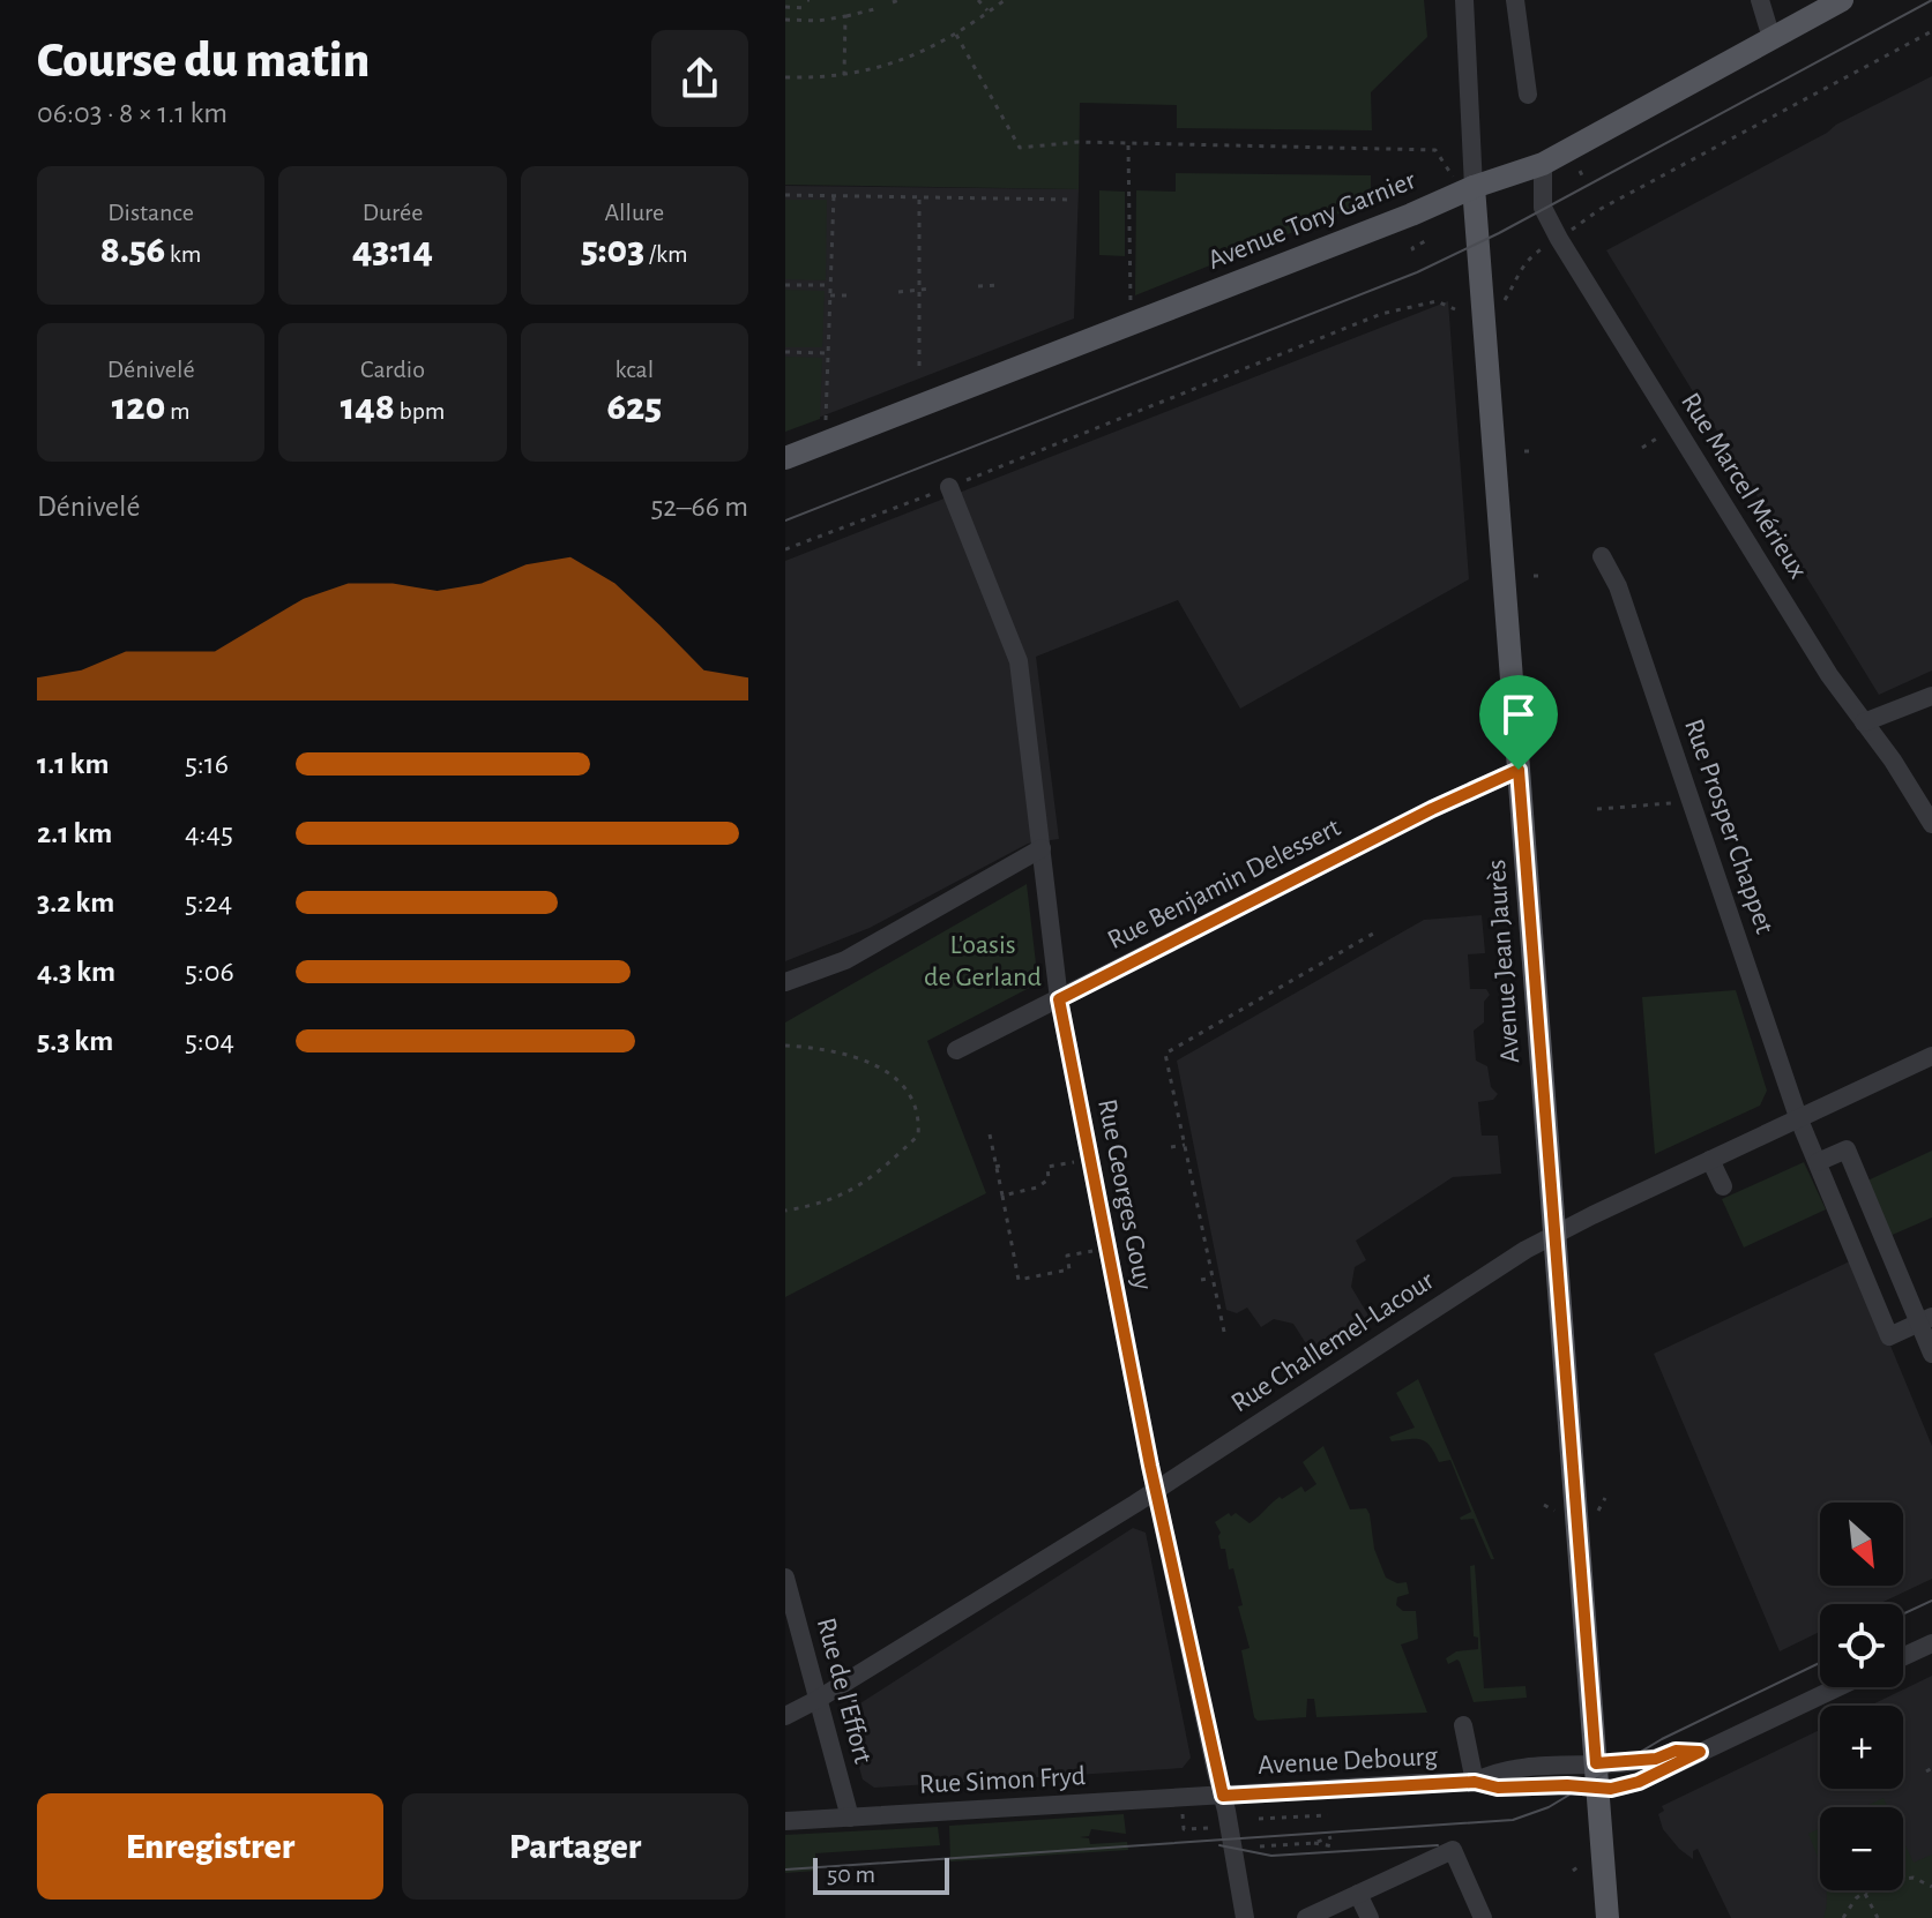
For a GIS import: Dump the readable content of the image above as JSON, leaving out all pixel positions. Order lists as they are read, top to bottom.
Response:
{
  "streets": {
    "main road": ["Avenue Tony Garnier", "Avenue Jean Jaurès"],
    "street": [
      "Rue Marcel Mérieux",
      "Rue Prosper Chappet",
      "Rue Benjamin Delessert",
      "Rue Georges Gouy",
      "Rue Challemel-Lacour",
      "Rue de l'Effort",
      "Avenue Debourg",
      "Rue Simon Fryd"
    ]
  },
  "crossings": [
    ["Avenue Tony Garnier", "Rue Marcel Mérieux"],
    ["Avenue Tony Garnier", "Avenue Jean Jaurès"],
    ["Rue Prosper Chappet", "Rue Challemel-Lacour"],
    ["Rue Benjamin Delessert", "Avenue Jean Jaurès"],
    ["Rue Benjamin Delessert", "Rue Georges Gouy"],
    ["Avenue Jean Jaurès", "Rue Challemel-Lacour"],
    ["Avenue Jean Jaurès", "Avenue Debourg"],
    ["Rue Georges Gouy", "Rue Challemel-Lacour"],
    ["Rue Georges Gouy", "Avenue Debourg"],
    ["Rue Georges Gouy", "Rue Simon Fryd"],
    ["Rue Challemel-Lacour", "Rue de l'Effort"],
    ["Rue de l'Effort", "Rue Simon Fryd"],
    ["Avenue Debourg", "Rue Simon Fryd"]
  ],
  "parks": ["L'oasis de Gerland"],
  "scale_bar": "50 m",
  "north": "bottom right",
  "page": {
    "heading": ["Course du matin", "06:03 · 8 × 1.1 km"],
    "stats": [
      ["Distance", "8.56 km"],
      ["Durée", "43:14"],
      ["Allure", "5:03 /km"],
      ["Dénivelé", "120 m"],
      ["Cardio", "148 bpm"],
      ["kcal", "625"]
    ],
    "chart": ["Dénivelé", "52–66 m"],
    "list": [
      {
        "name": "1.1 km",
        "note": "5:16"
      },
      {
        "name": "2.1 km",
        "note": "4:45"
      },
      {
        "name": "3.2 km",
        "note": "5:24"
      },
      {
        "name": "4.3 km",
        "note": "5:06"
      },
      {
        "name": "5.3 km",
        "note": "5:04"
      }
    ],
    "map_buttons": ["+", "−"],
    "buttons": ["Enregistrer", "Partager"],
    "scale": "50 m"
  }
}
